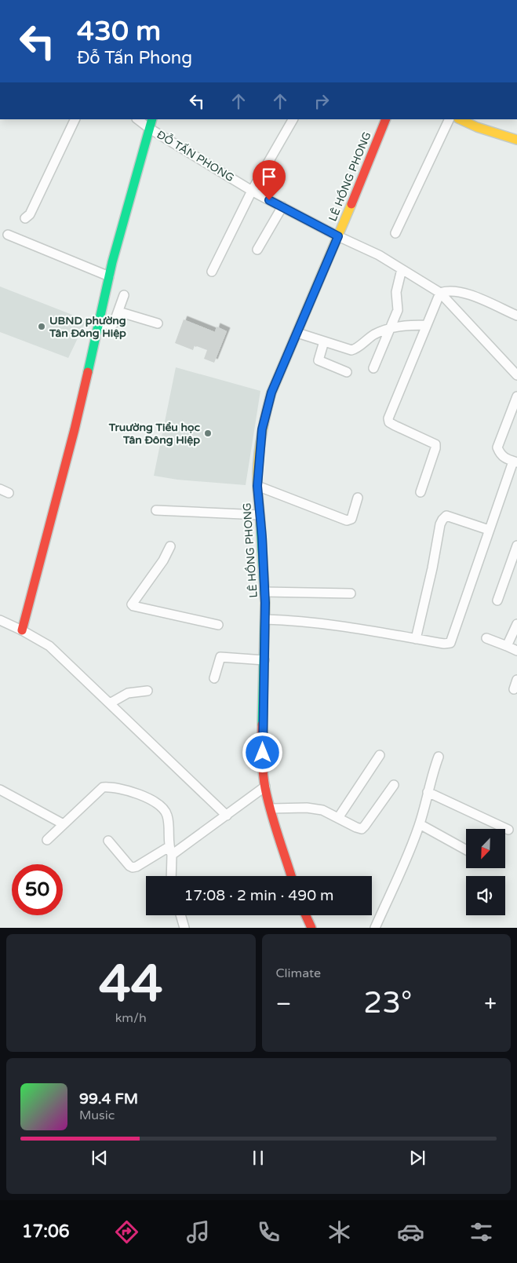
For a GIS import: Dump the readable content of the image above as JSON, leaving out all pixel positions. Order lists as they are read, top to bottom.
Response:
{
  "streets": {
    "main road": ["LÊ HỒNG PHONG"],
    "street": ["ĐỖ TẤN PHONG"]
  },
  "crossings": [
    ["ĐỖ TẤN PHONG", "LÊ HỒNG PHONG"]
  ],
  "places": ["UBND phường Tân Đông Hiệp", "Truường Tiểu học Tân Đông Hiệp"],
  "north": "bottom left",
  "page": {
    "turn": ["430 m", "Đỗ Tấn Phong"],
    "limit": "50",
    "trip": "17:08 · 2 min · 490 m",
    "tile": [
      ["44", "km/h"],
      "Climate"
    ],
    "heat": ["−", "23°", "+"],
    "song": ["99.4 FM", "Music"],
    "tabs": "17:06"
  }
}
